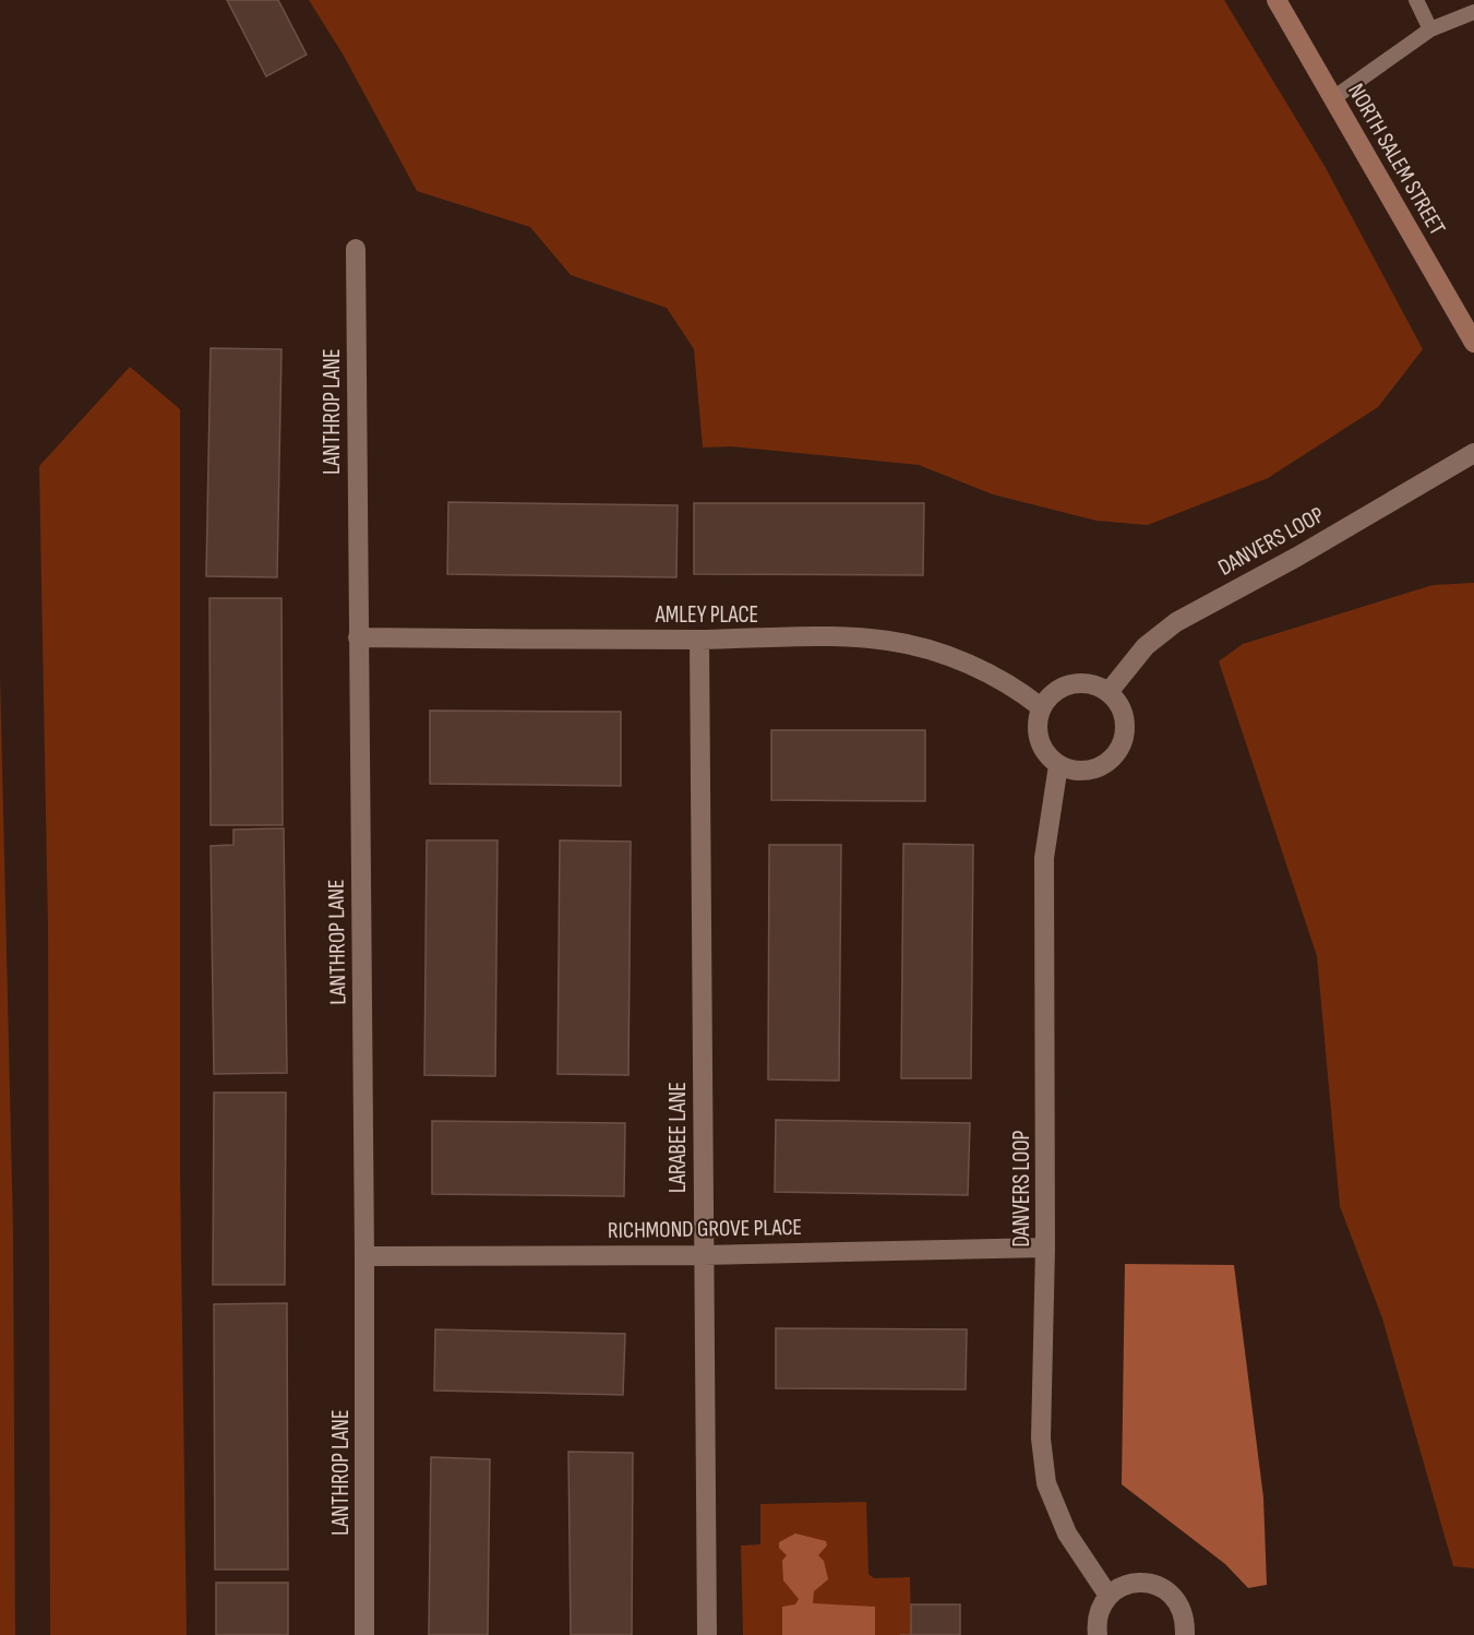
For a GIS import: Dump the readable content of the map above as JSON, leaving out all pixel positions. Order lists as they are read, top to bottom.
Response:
{
  "streets": {
    "main road": ["NORTH SALEM STREET"],
    "street": [
      "LANTHROP LANE",
      "DANVERS LOOP",
      "AMLEY PLACE",
      "LARABEE LANE",
      "RICHMOND GROVE PLACE"
    ]
  },
  "crossings": [
    ["LANTHROP LANE", "AMLEY PLACE"],
    ["LANTHROP LANE", "RICHMOND GROVE PLACE"],
    ["DANVERS LOOP", "AMLEY PLACE"],
    ["DANVERS LOOP", "RICHMOND GROVE PLACE"],
    ["AMLEY PLACE", "LARABEE LANE"],
    ["LARABEE LANE", "RICHMOND GROVE PLACE"]
  ]
}
